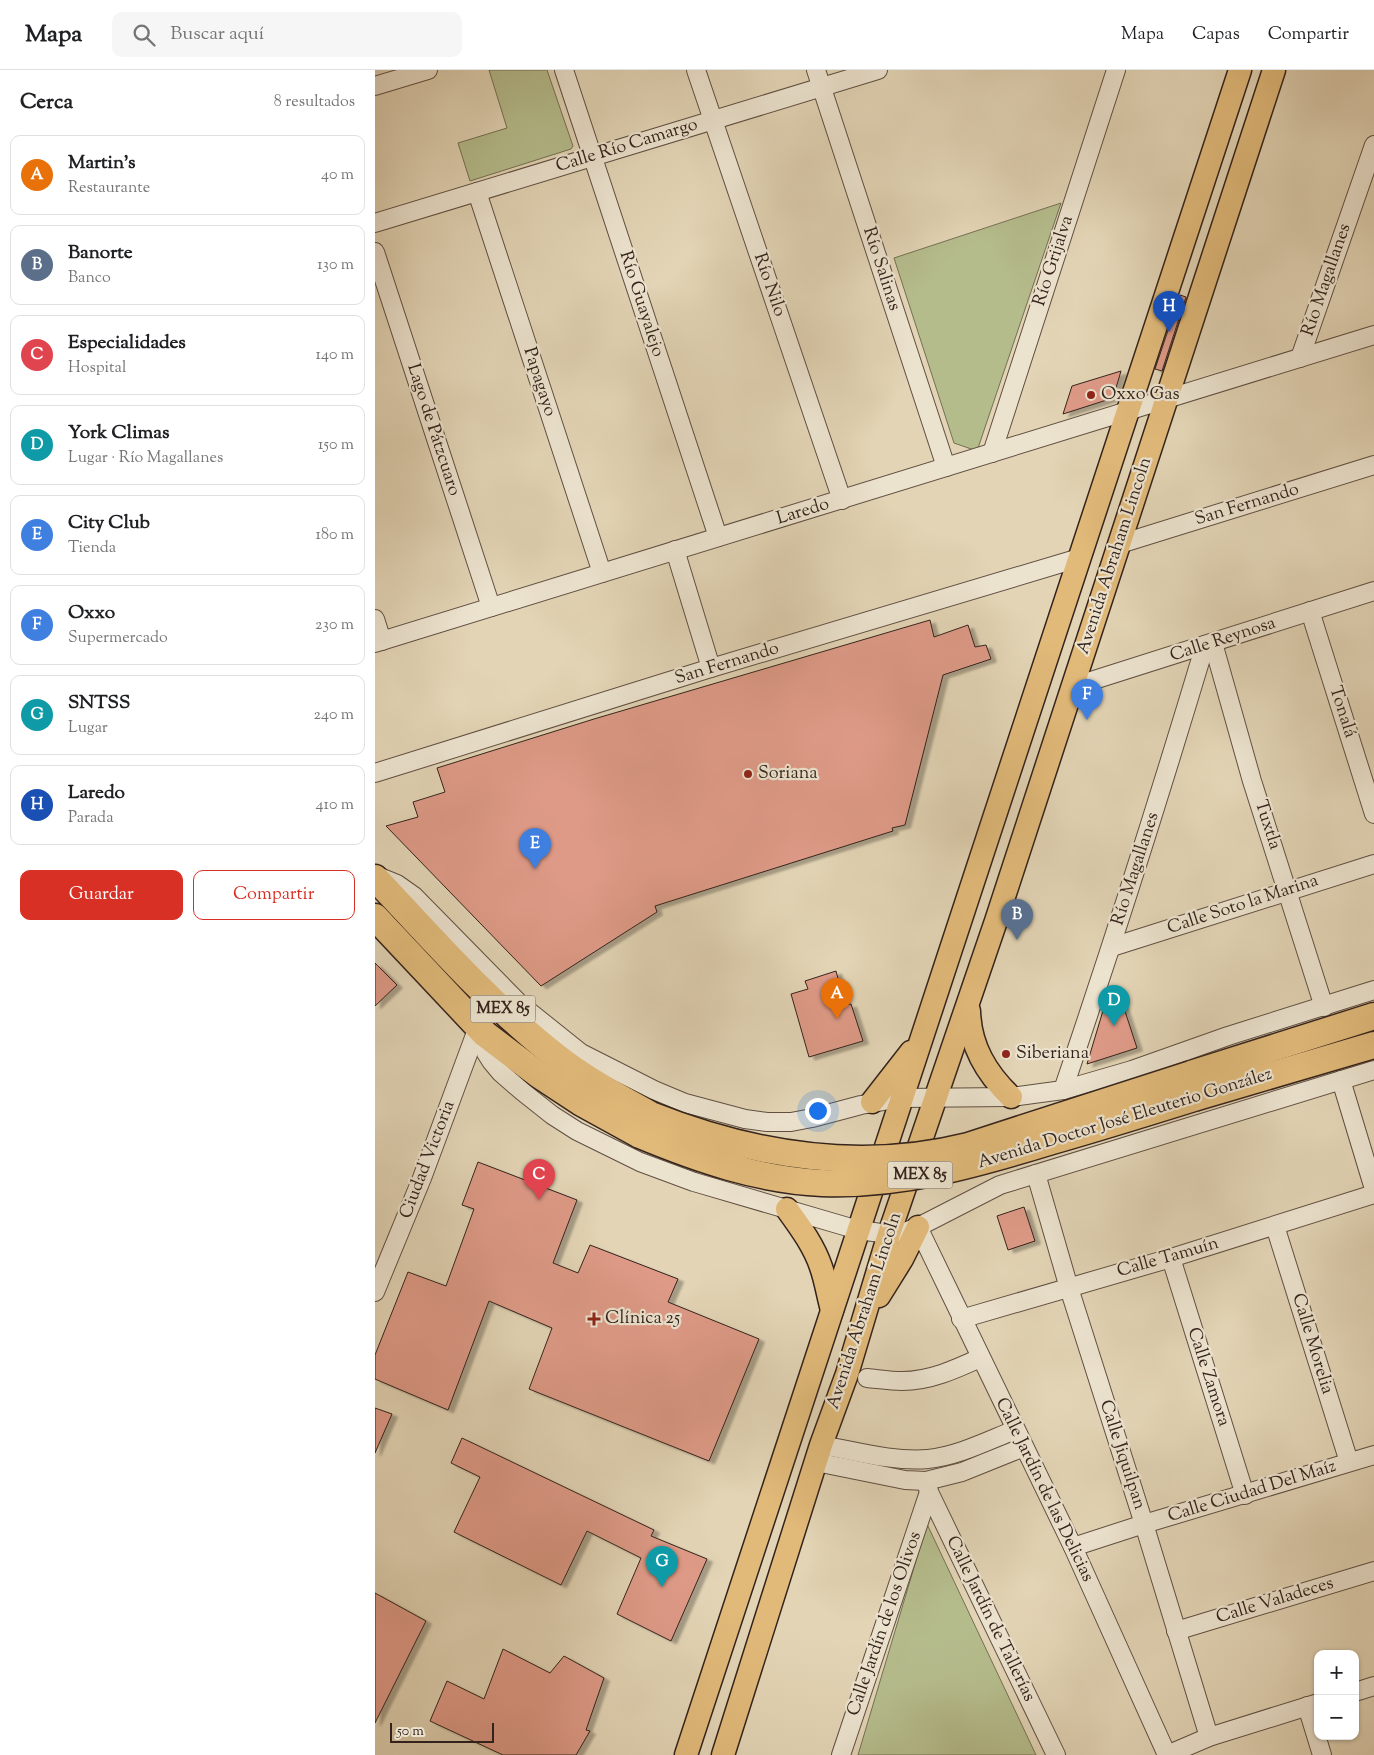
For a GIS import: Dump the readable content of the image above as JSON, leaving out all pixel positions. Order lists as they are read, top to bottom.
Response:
{
  "streets": {
    "highway": ["MEX 85", "Avenida Doctor José Eleuterio González"],
    "main road": ["Avenida Abraham Lincoln"],
    "street": [
      "Calle Río Camargo",
      "Río Grijalva",
      "Río Salinas",
      "Río Magallanes",
      "Río Nilo",
      "Río Guayalejo",
      "Papagayo",
      "Lago de Pátzcuaro",
      "San Fernando",
      "Laredo",
      "Calle Reynosa",
      "Tonalá",
      "Tuxtla",
      "Calle Soto la Marina",
      "Ciudad Victoria",
      "Calle Tamuín",
      "Calle Morelia",
      "Calle Zamora",
      "Calle Jiquilpan",
      "Calle Jardín de las Delicias",
      "Calle Ciudad Del Maíz",
      "Calle Valadeces",
      "Calle Jardín de Tallerías",
      "Calle Jardín de los Olivos"
    ]
  },
  "crossings": [
    ["Calle Río Camargo", "Río Salinas"],
    ["Calle Río Camargo", "Río Nilo"],
    ["Calle Río Camargo", "Río Guayalejo"],
    ["Calle Río Camargo", "Papagayo"],
    ["Río Grijalva", "Laredo"],
    ["Río Salinas", "Laredo"],
    ["Río Magallanes", "Laredo"],
    ["Río Magallanes", "Calle Reynosa"],
    ["Río Magallanes", "Tuxtla"],
    ["Río Magallanes", "Calle Soto la Marina"],
    ["Río Nilo", "Laredo"],
    ["Río Guayalejo", "Laredo"],
    ["Papagayo", "Laredo"],
    ["Lago de Pátzcuaro", "Laredo"],
    ["San Fernando", "Avenida Abraham Lincoln"],
    ["Laredo", "Avenida Abraham Lincoln"],
    ["Avenida Abraham Lincoln", "Calle Reynosa"],
    ["Calle Reynosa", "Tonalá"],
    ["Calle Reynosa", "Tuxtla"],
    ["Tuxtla", "Calle Soto la Marina"],
    ["MEX 85", "Avenida Doctor José Eleuterio González"],
    ["MEX 85", "Ciudad Victoria"],
    ["Calle Tamuín", "Calle Morelia"],
    ["Calle Tamuín", "Calle Zamora"],
    ["Calle Tamuín", "Calle Jiquilpan"],
    ["Calle Tamuín", "Calle Jardín de las Delicias"],
    ["Calle Morelia", "Calle Ciudad Del Maíz"],
    ["Calle Zamora", "Calle Ciudad Del Maíz"],
    ["Calle Jiquilpan", "Calle Ciudad Del Maíz"],
    ["Calle Jiquilpan", "Calle Valadeces"],
    ["Calle Jardín de las Delicias", "Calle Ciudad Del Maíz"],
    ["Calle Jardín de Tallerías", "Calle Jardín de los Olivos"]
  ],
  "places": {
    "other": ["Oxxo Gas", "Soriana", "Siberiana"],
    "health": ["Clínica 25"]
  },
  "scale_bar": "50 m",
  "page": {
    "header": "Mapa",
    "search": "Buscar aquí",
    "nav": ["Mapa", "Capas", "Compartir"],
    "heading": ["Cerca", "8 resultados"],
    "list": [
      {
        "mark": "A",
        "name": "Martin's",
        "note": "Restaurante",
        "value": "40 m"
      },
      {
        "mark": "B",
        "name": "Banorte",
        "note": "Banco",
        "value": "130 m"
      },
      {
        "mark": "C",
        "name": "Especialidades",
        "note": "Hospital",
        "value": "140 m"
      },
      {
        "mark": "D",
        "name": "York Climas",
        "note": "Lugar · Río Magallanes",
        "value": "150 m"
      },
      {
        "mark": "E",
        "name": "City Club",
        "note": "Tienda",
        "value": "180 m"
      },
      {
        "mark": "F",
        "name": "Oxxo",
        "note": "Supermercado",
        "value": "230 m"
      },
      {
        "mark": "G",
        "name": "SNTSS",
        "note": "Lugar",
        "value": "240 m"
      },
      {
        "mark": "H",
        "name": "Laredo",
        "note": "Parada",
        "value": "410 m"
      }
    ],
    "pins": [
      "H",
      "F",
      "E",
      "B",
      "A",
      "D",
      "C",
      "G"
    ],
    "buttons": ["Guardar", "Compartir"],
    "map_buttons": ["+", "−"],
    "scale": "50 m"
  }
}
